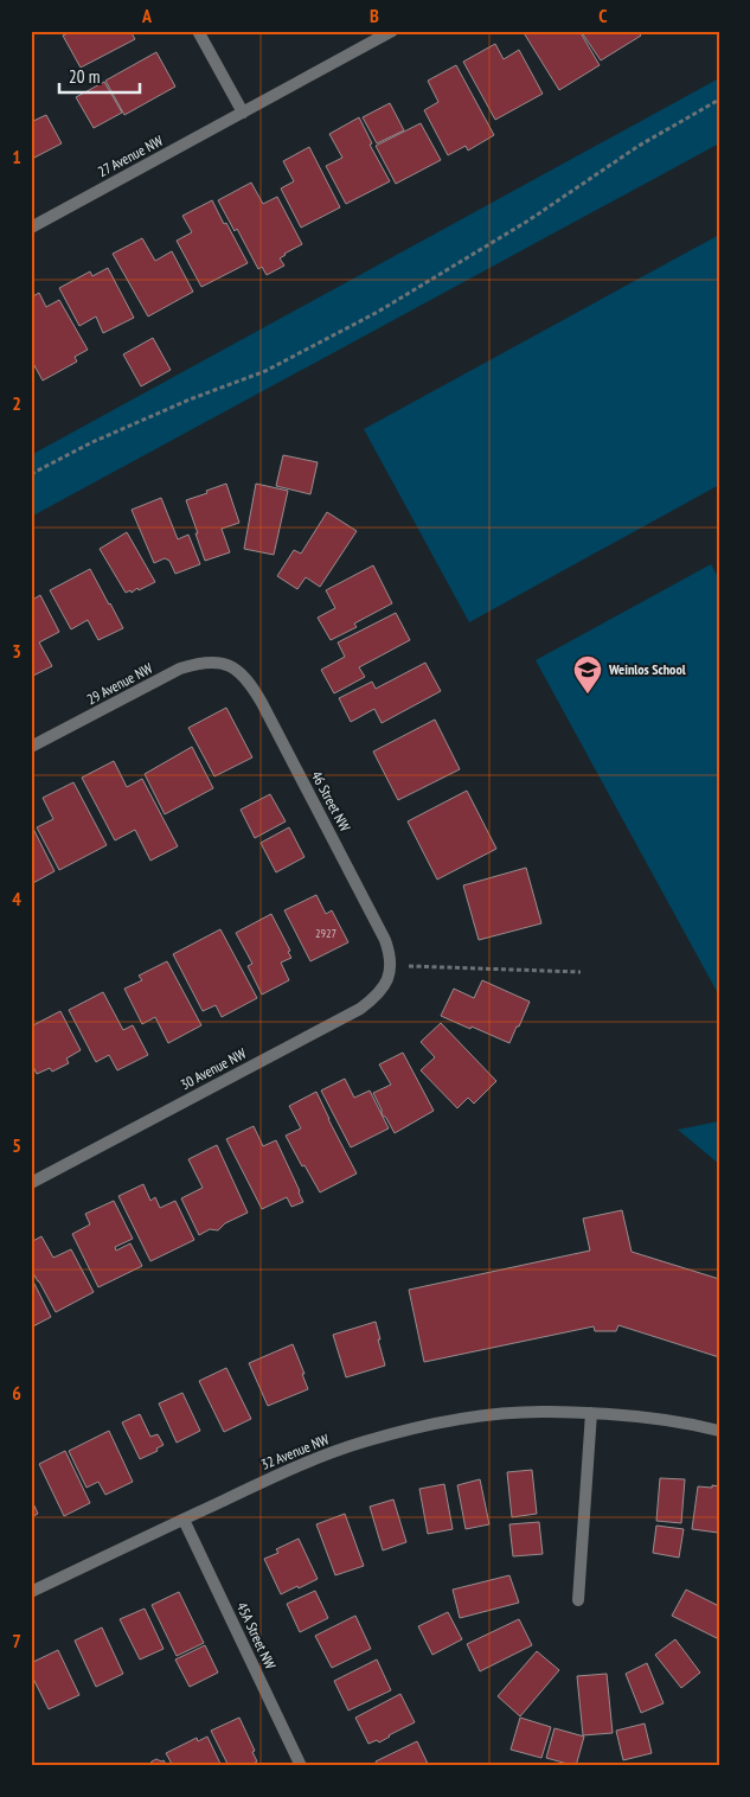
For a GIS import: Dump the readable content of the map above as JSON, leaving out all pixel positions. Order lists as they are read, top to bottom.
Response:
{
  "streets": {
    "street": [
      "27 Avenue NW",
      "29 Avenue NW",
      "46 Street NW",
      "30 Avenue NW",
      "32 Avenue NW",
      "45A Street NW"
    ]
  },
  "crossings": [
    ["29 Avenue NW", "46 Street NW"],
    ["46 Street NW", "30 Avenue NW"],
    ["32 Avenue NW", "45A Street NW"]
  ],
  "places": {
    "school or university": ["Weinlos School"]
  },
  "house_numbers": ["2927"],
  "scale_bar": "20 m",
  "grid": {
    "columns": ["A", "B", "C"],
    "rows": [
      "1",
      "2",
      "3",
      "4",
      "5",
      "6",
      "7"
    ]
  }
}
